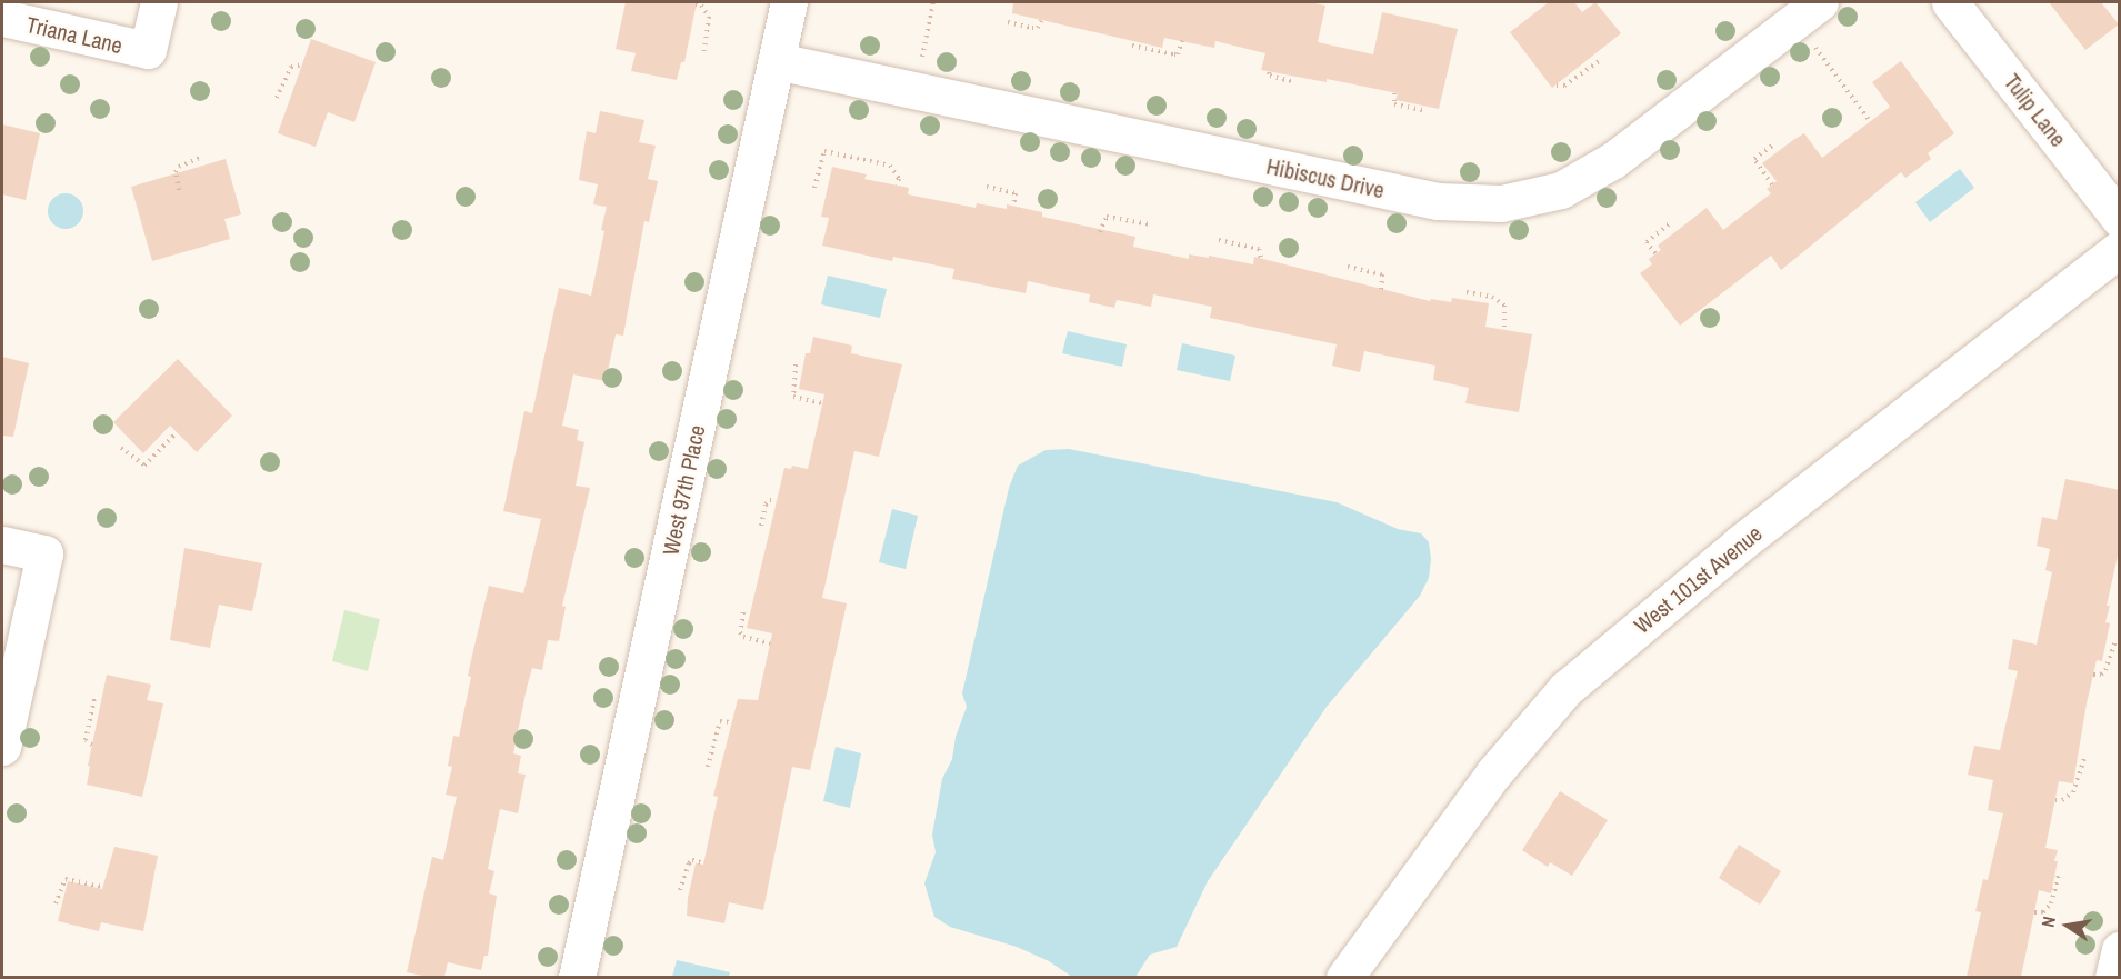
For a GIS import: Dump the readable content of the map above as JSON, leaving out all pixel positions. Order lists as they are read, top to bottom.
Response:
{
  "streets": {
    "street": [
      "Triana Lane",
      "Tulip Lane",
      "Hibiscus Drive",
      "West 97th Place",
      "West 101st Avenue"
    ]
  },
  "crossings": [
    ["Hibiscus Drive", "West 97th Place"]
  ],
  "north": "left"
}
